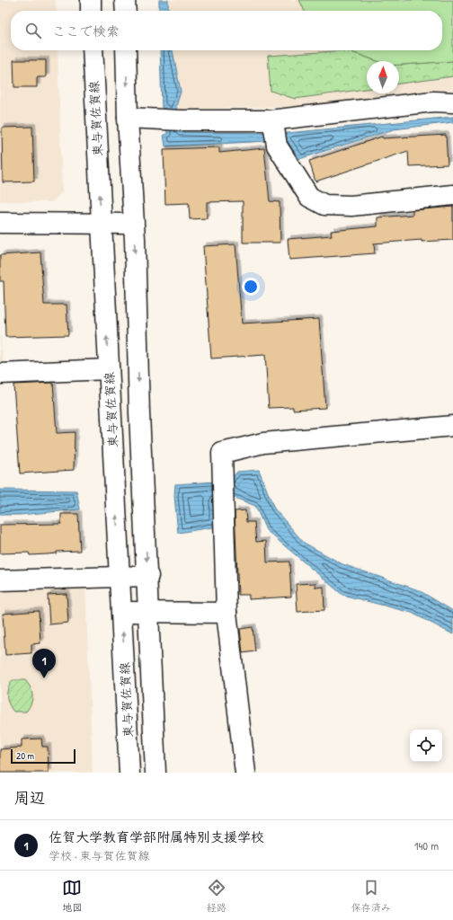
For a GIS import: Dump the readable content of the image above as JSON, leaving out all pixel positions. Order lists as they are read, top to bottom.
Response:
{
  "streets": {
    "street": ["東与賀佐賀線"]
  },
  "scale_bar": "20 m",
  "north": "top",
  "page": {
    "search": "ここで検索",
    "pins": "1",
    "scale": "20 m",
    "heading": "周辺",
    "list": [
      {
        "mark": "1",
        "name": "佐賀大学教育学部附属特別支援学校",
        "note": "学校 · 東与賀佐賀線",
        "value": "140 m"
      }
    ],
    "nav": ["地図", "経路", "保存済み"]
  }
}
